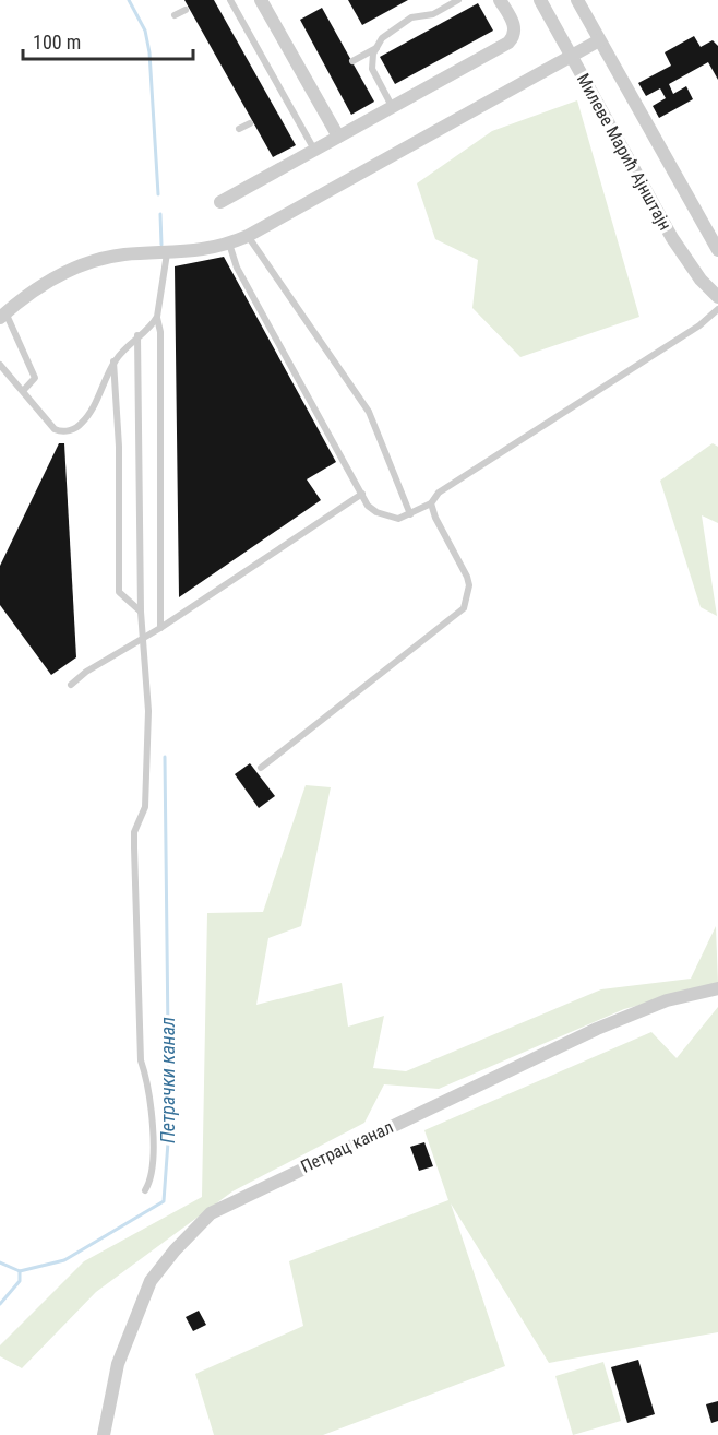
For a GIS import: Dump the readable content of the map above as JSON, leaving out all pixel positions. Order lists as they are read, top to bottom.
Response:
{
  "streets": {
    "street": ["Милеве Марић Ајнштајн", "Петрац канал"]
  },
  "water": ["Петрачки канал"],
  "scale_bar": "100 m"
}
